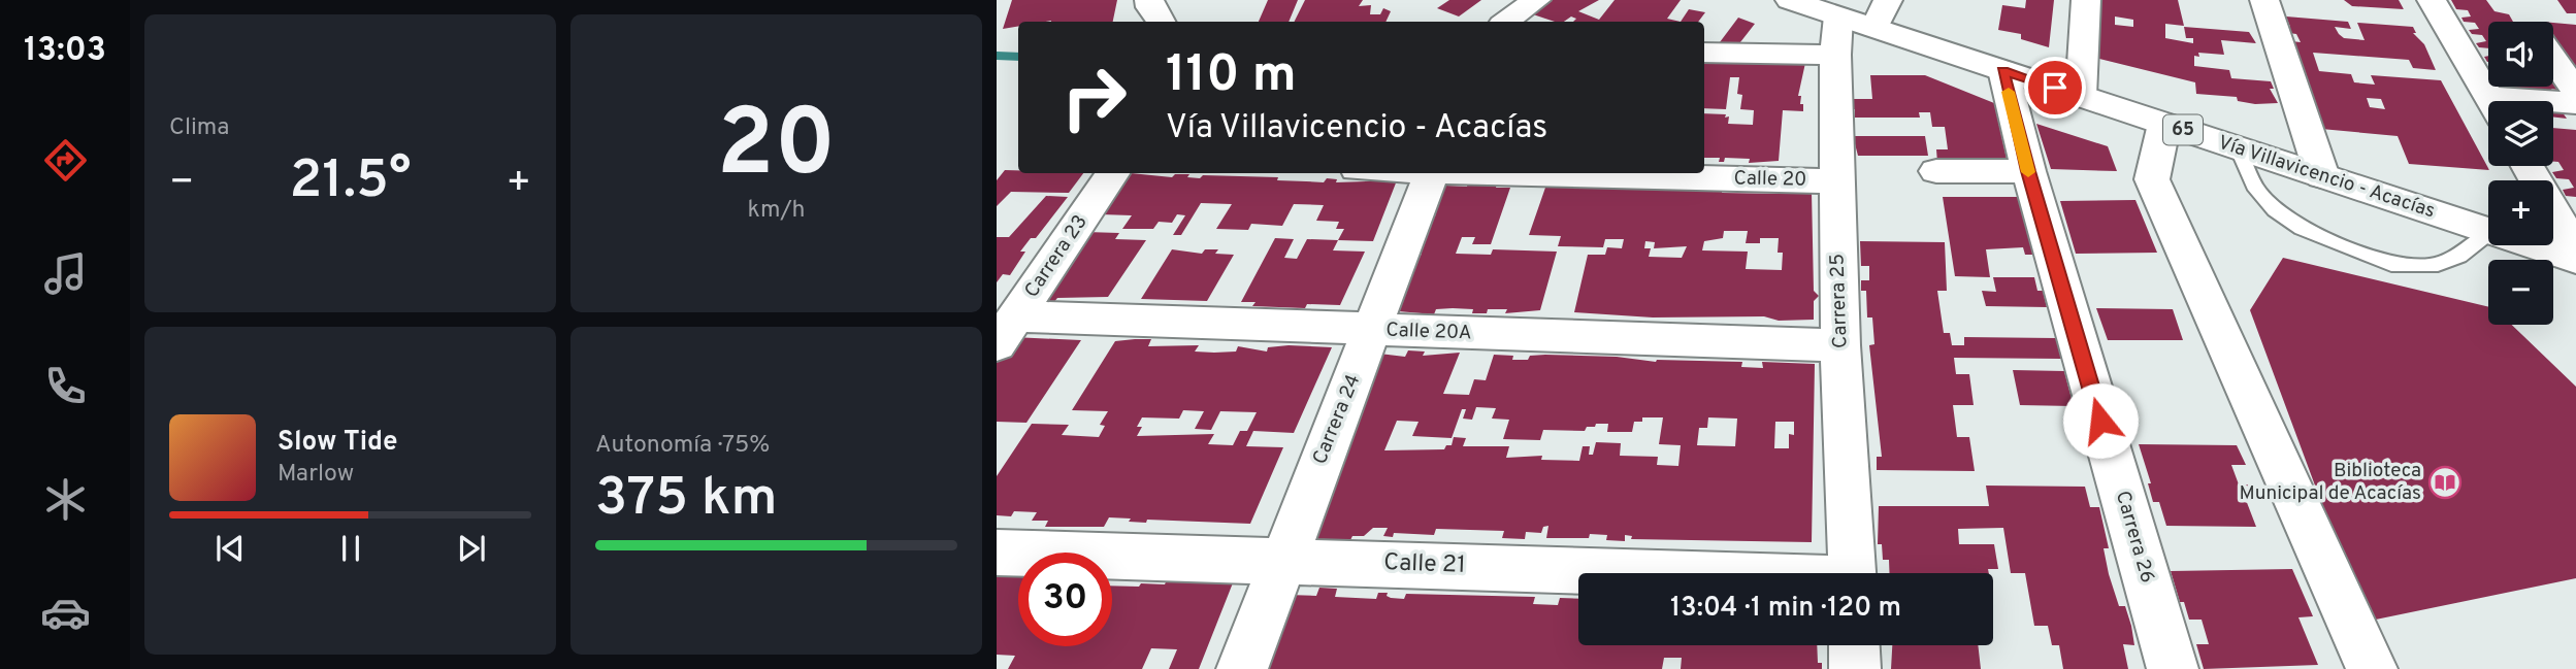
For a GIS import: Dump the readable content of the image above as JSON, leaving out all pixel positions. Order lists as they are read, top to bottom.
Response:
{
  "streets": {
    "street": [
      "65",
      "Vía Villavicencio - Acacías",
      "Calle 20",
      "Carrera 23",
      "Carrera 25",
      "Calle 20A",
      "Carrera 24",
      "Carrera 26",
      "Calle 21"
    ]
  },
  "crossings": [
    ["Vía Villavicencio - Acacías", "Carrera 25"],
    ["Vía Villavicencio - Acacías", "Carrera 26"],
    ["Calle 20", "Carrera 25"],
    ["Carrera 23", "Calle 20A"],
    ["Carrera 25", "Calle 20A"],
    ["Calle 20A", "Carrera 24"],
    ["Carrera 24", "Calle 21"]
  ],
  "places": {
    "library": ["Biblioteca Municipal de Acacías"]
  },
  "page": {
    "tabs": "13:03",
    "tile": [
      "Clima",
      ["20", "km/h"],
      ["Autonomía · 75%", "375 km"]
    ],
    "map_buttons": ["+", "−"],
    "turn": ["110 m", "Vía Villavicencio - Acacías"],
    "heat": ["−", "21.5°", "+"],
    "song": ["Slow Tide", "Marlow"],
    "limit": "30",
    "trip": "13:04 · 1 min · 120 m"
  }
}
